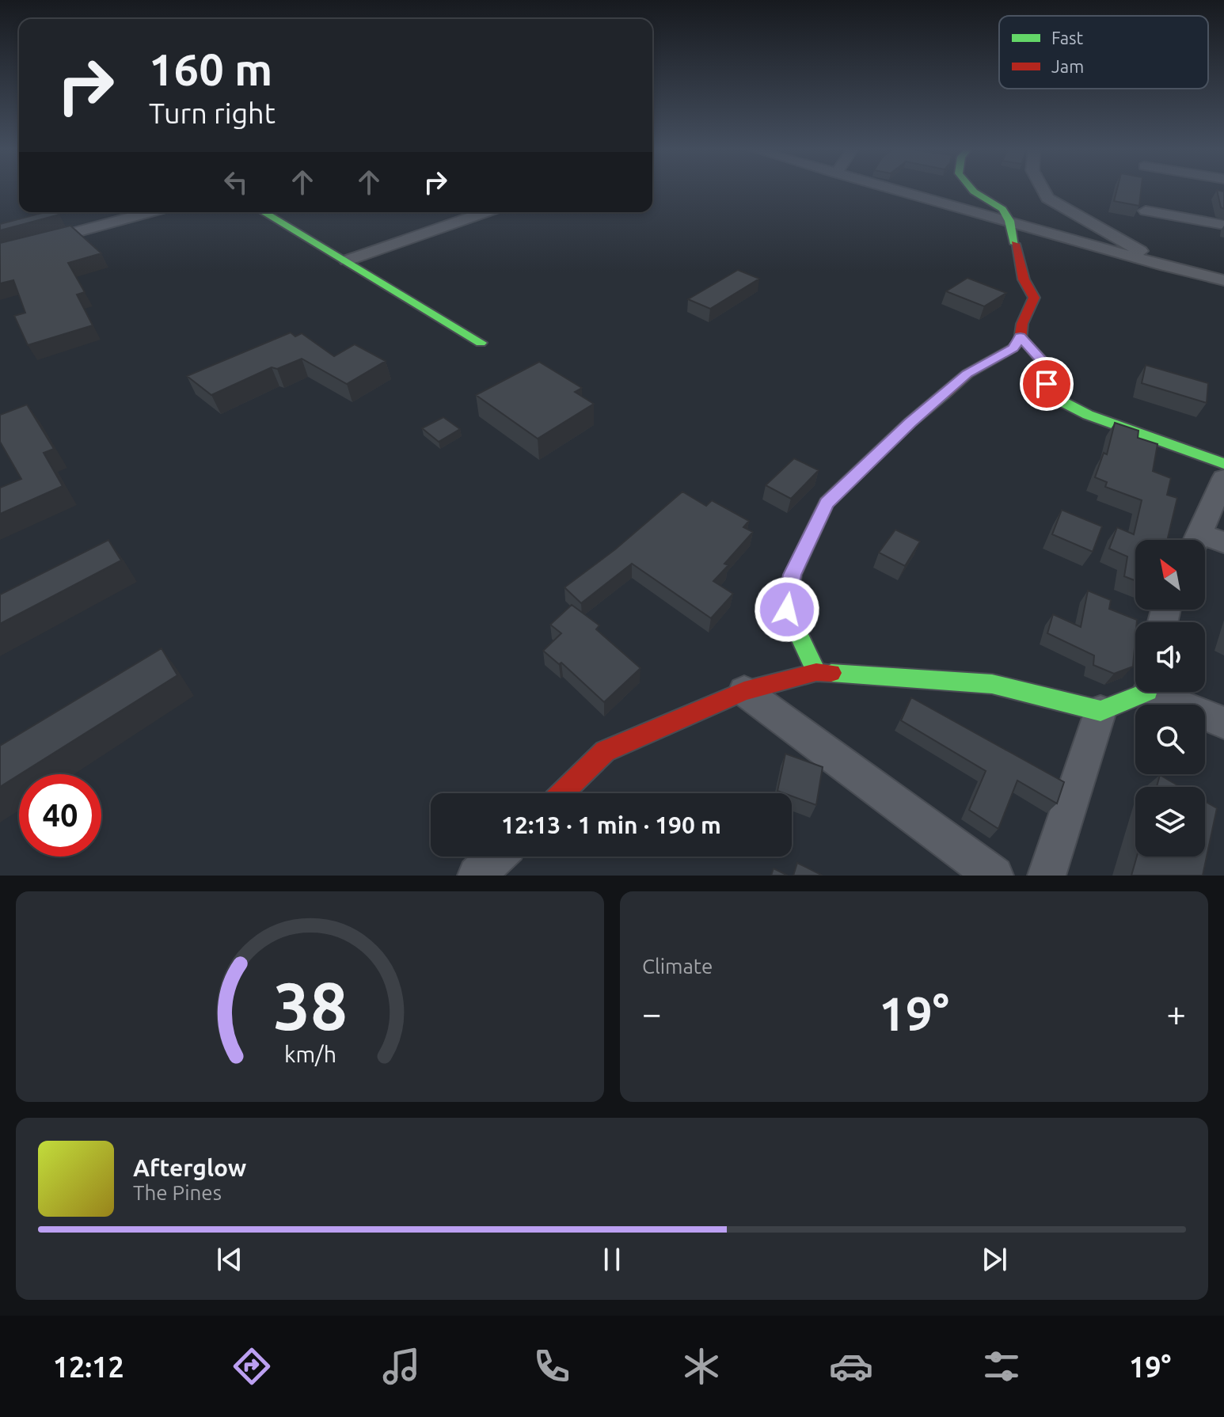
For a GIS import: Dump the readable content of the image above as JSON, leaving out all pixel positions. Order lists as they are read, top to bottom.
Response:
{
  "legend": ["Fast", "Jam"],
  "north": "top left",
  "page": {
    "turn": ["160 m", "Turn right"],
    "limit": "40",
    "trip": "12:13 · 1 min · 190 m",
    "tile": "Climate",
    "heat": ["−", "19°", "+"],
    "song": ["Afterglow", "The Pines"],
    "tabs": ["12:12", "19°"],
    "gauge": ["38", "km/h"]
  }
}
